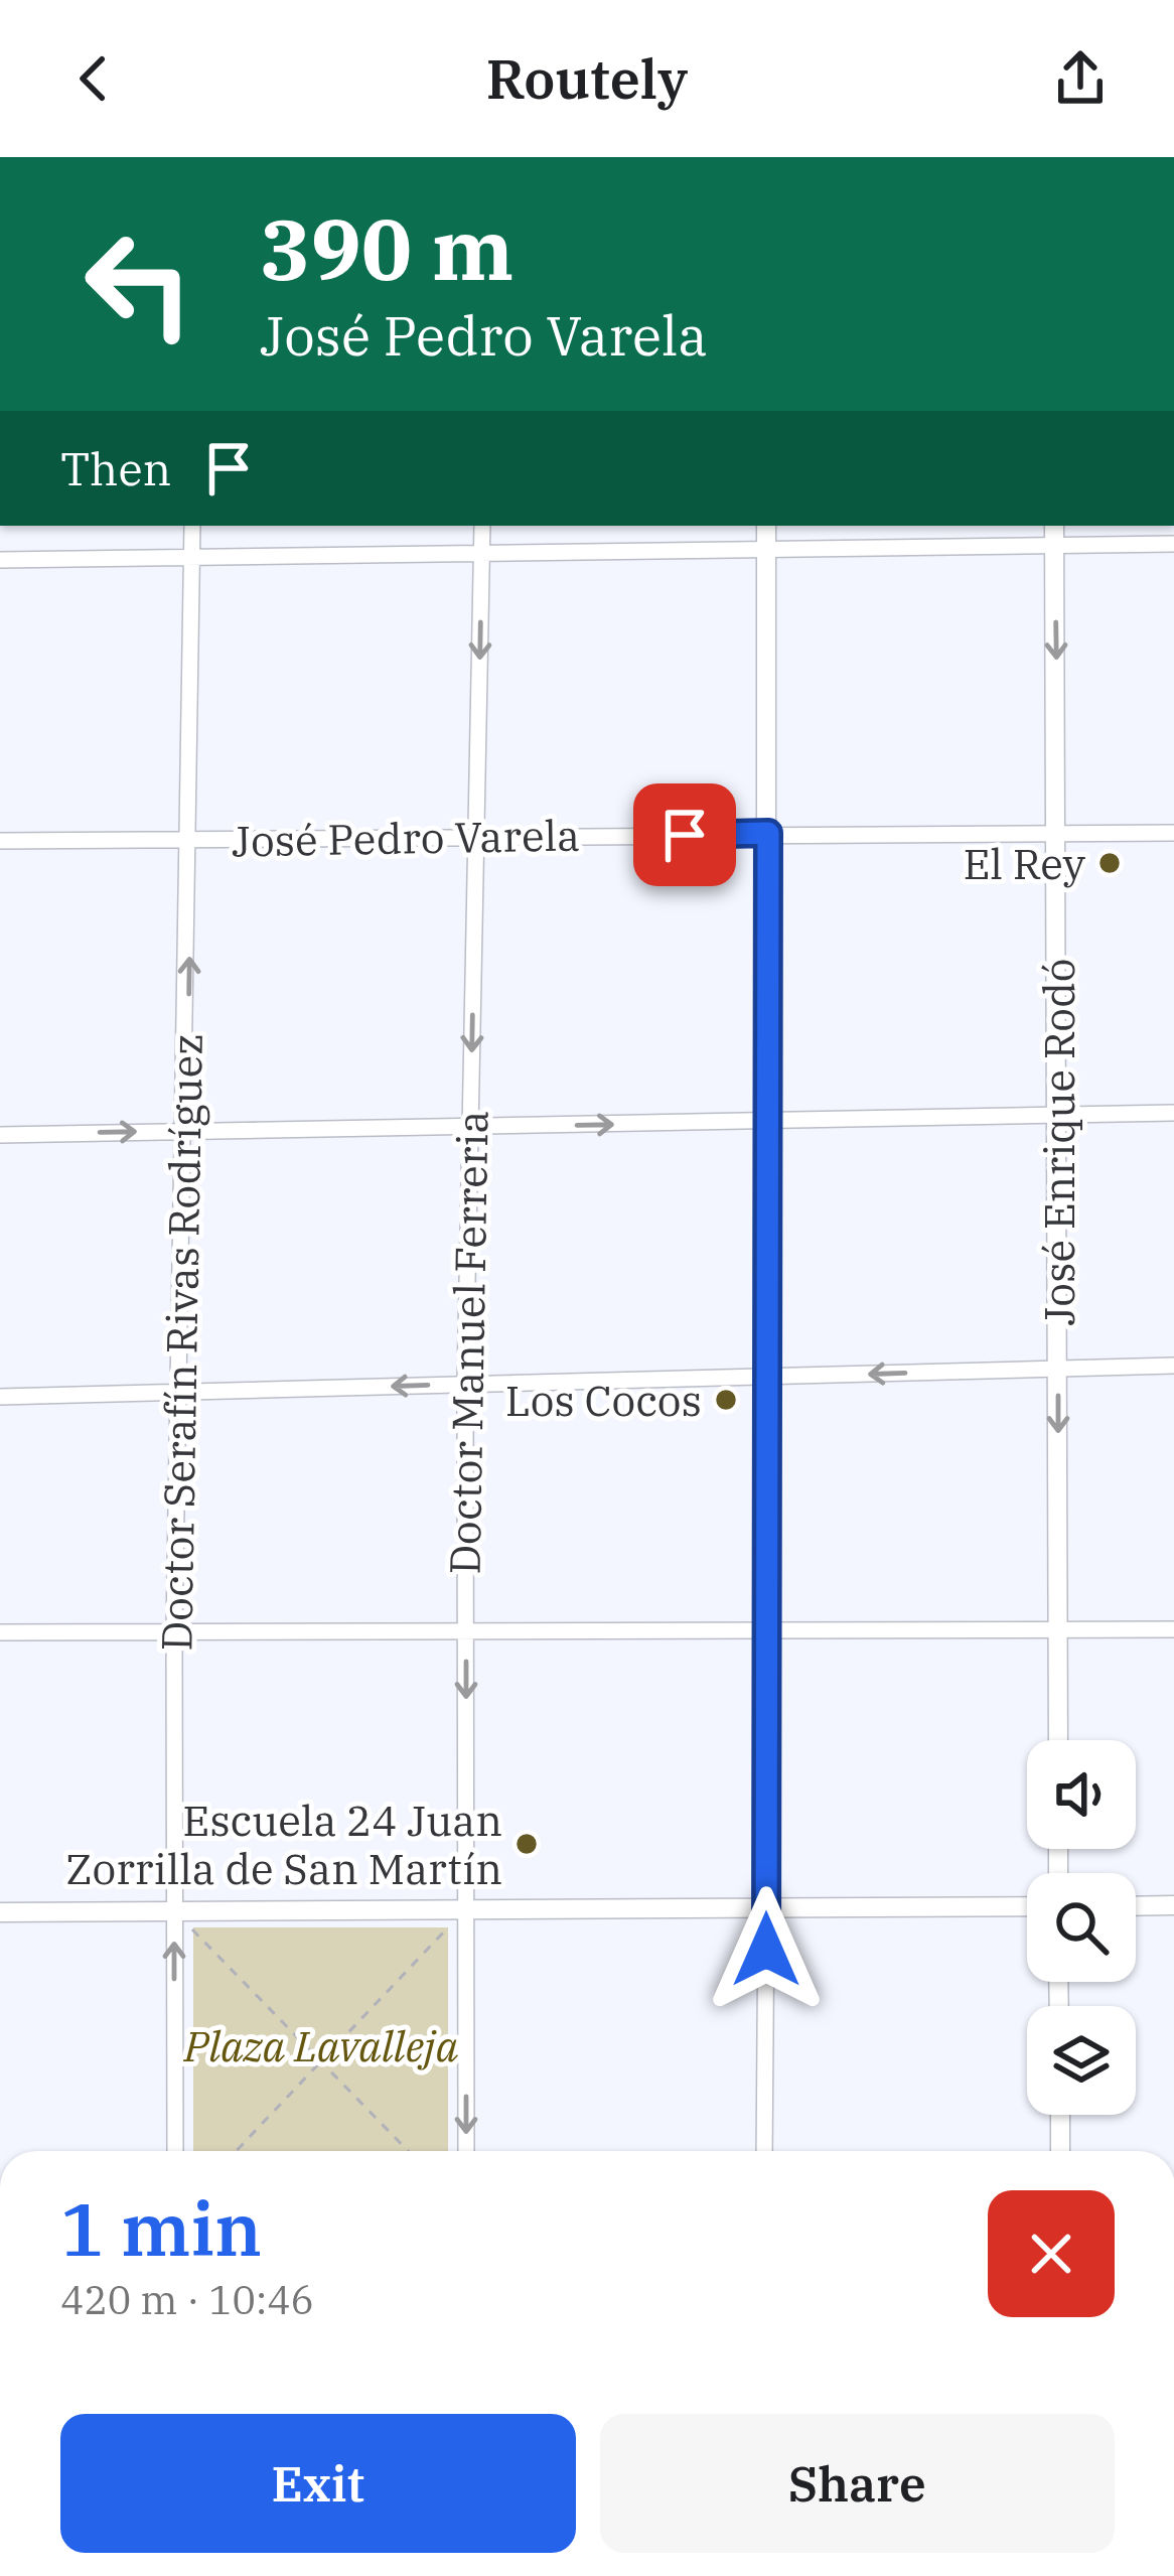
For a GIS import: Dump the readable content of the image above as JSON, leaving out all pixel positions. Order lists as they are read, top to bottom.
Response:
{
  "streets": {
    "street": [
      "José Pedro Varela",
      "José Enrique Rodó",
      "Doctor Serafín Rivas Rodríguez",
      "Doctor Manuel Ferreria"
    ]
  },
  "crossings": [
    ["José Pedro Varela", "José Enrique Rodó"],
    ["José Pedro Varela", "Doctor Serafín Rivas Rodríguez"],
    ["José Pedro Varela", "Doctor Manuel Ferreria"]
  ],
  "one_way": ["José Enrique Rodó", "Doctor Manuel Ferreria"],
  "parks": ["Plaza Lavalleja"],
  "places": ["El Rey", "Los Cocos", "Escuela 24 Juan Zorrilla de San Martín"],
  "page": {
    "header": "Routely",
    "turn": ["390 m", "José Pedro Varela"],
    "then": "Then",
    "heading": ["1 min", "420 m · 10:46"],
    "buttons": ["Exit", "Share"]
  }
}
